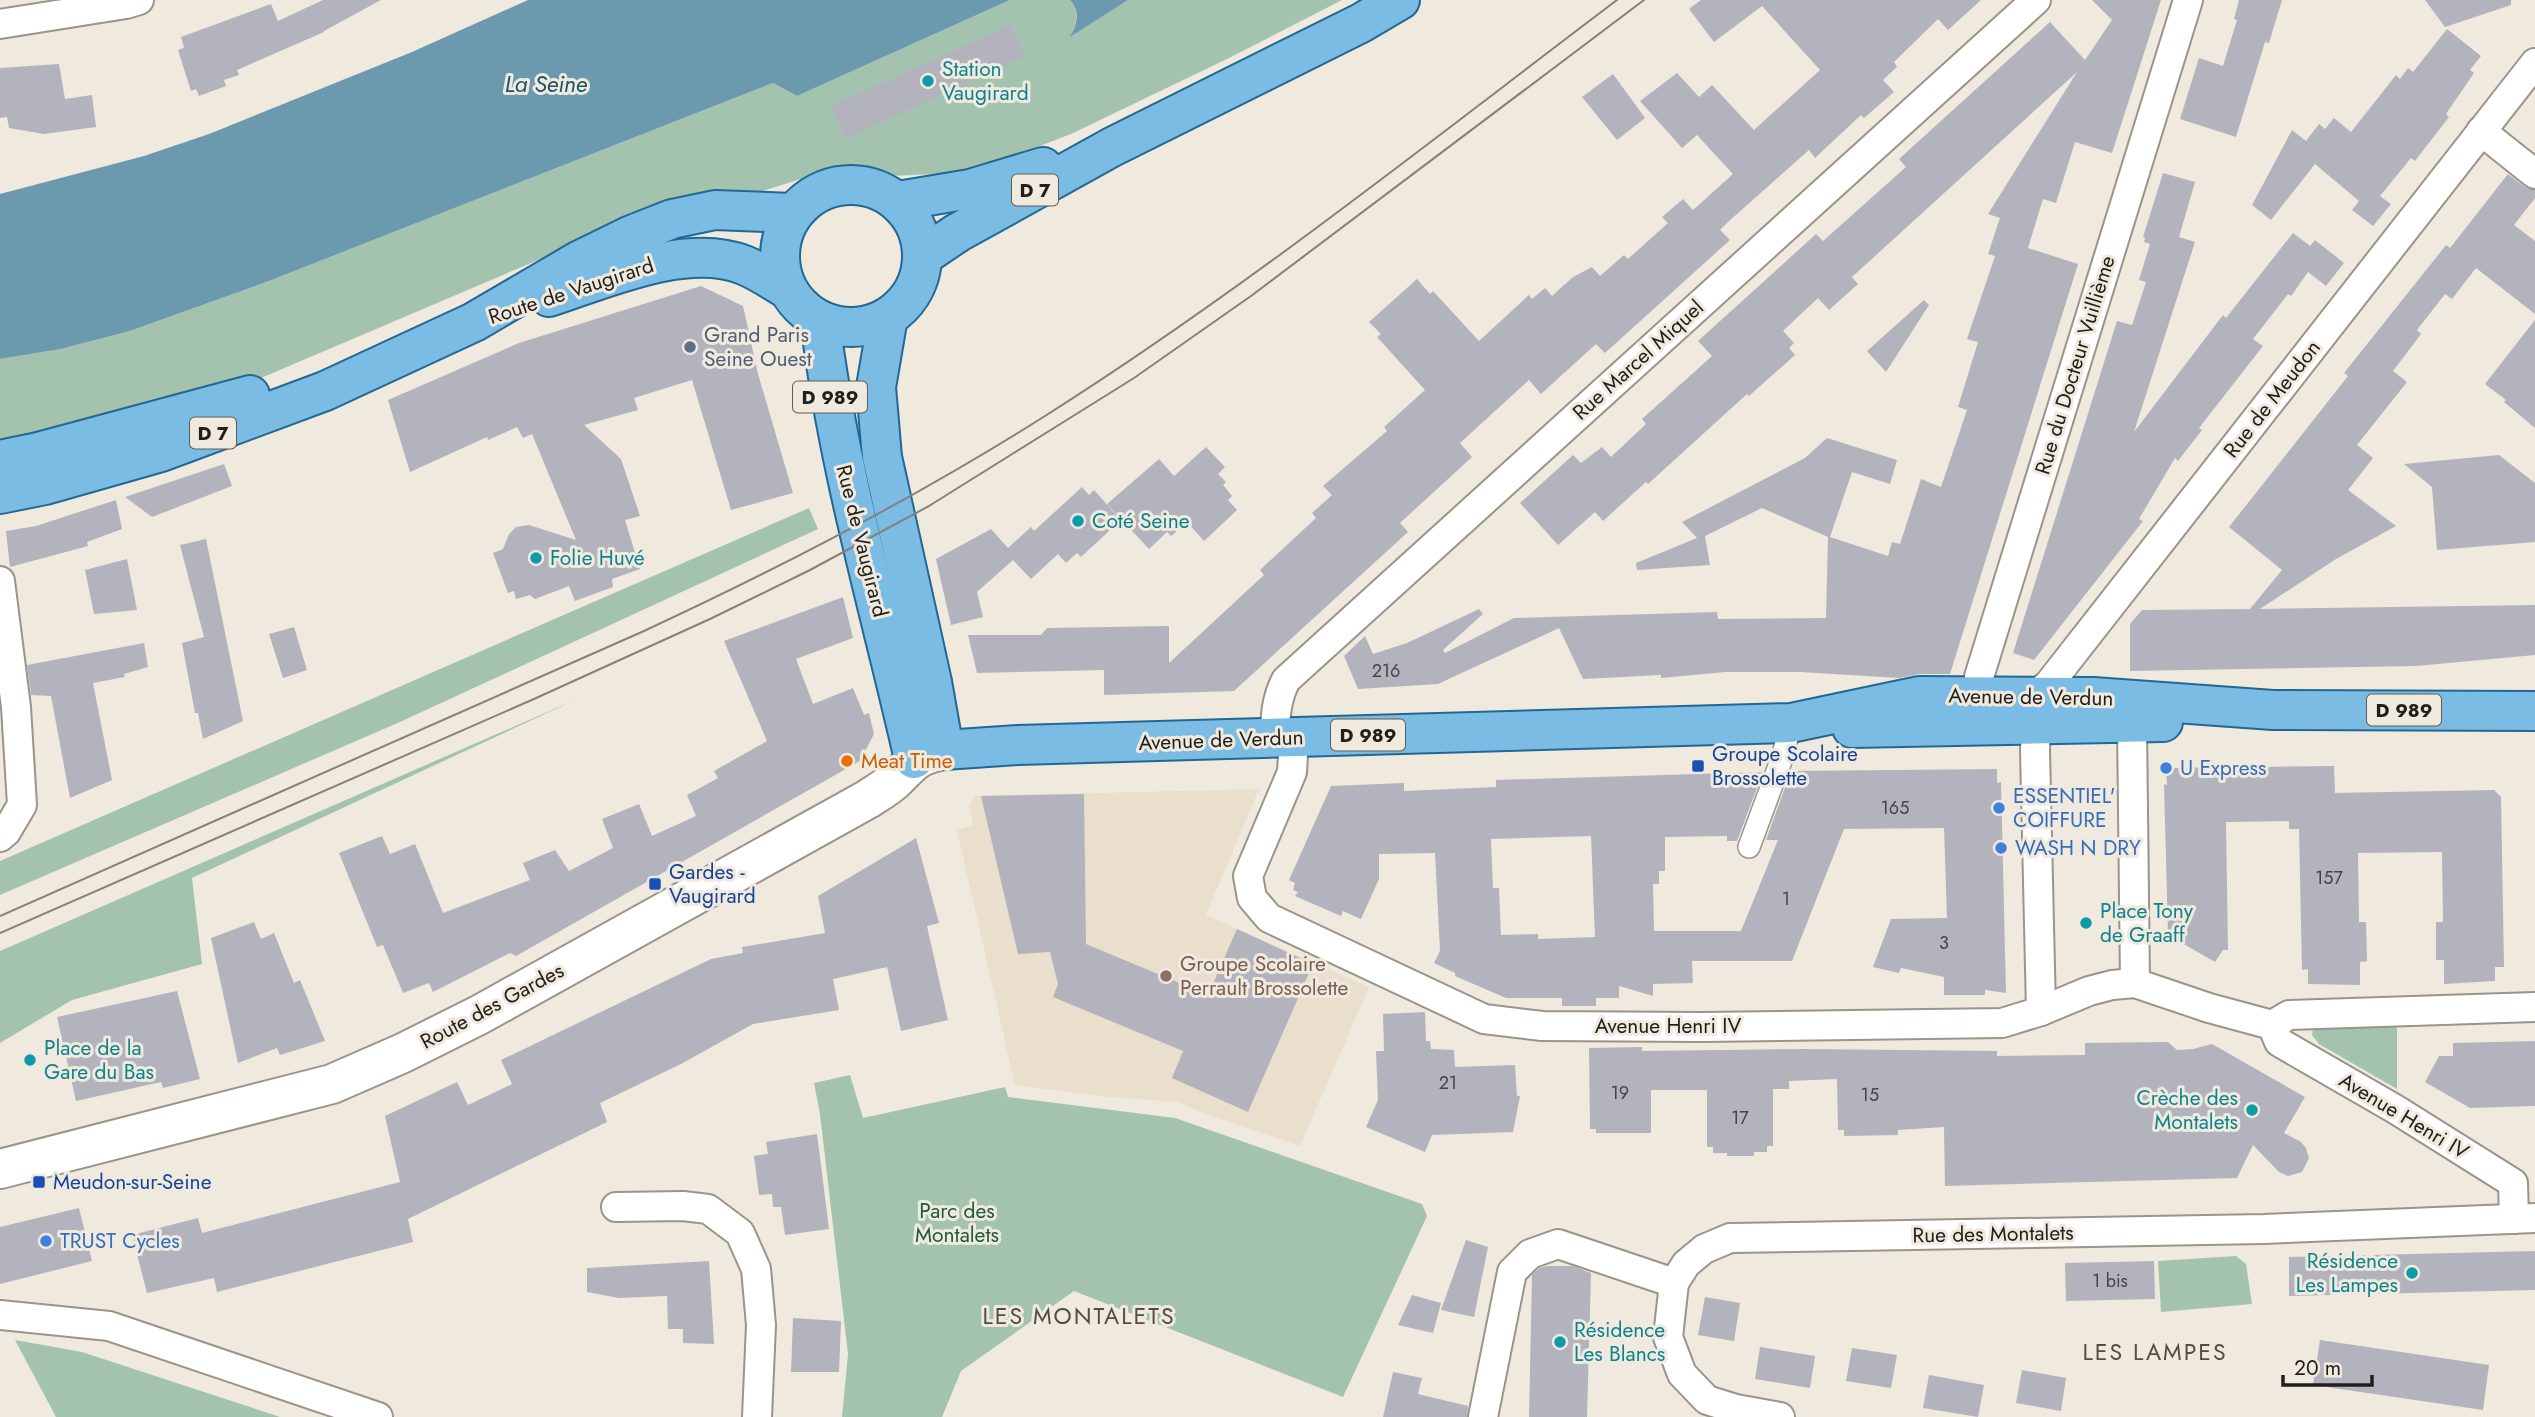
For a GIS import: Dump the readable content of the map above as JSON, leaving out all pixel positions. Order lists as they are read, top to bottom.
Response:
{
  "streets": {
    "main road": [
      "D 7",
      "Route de Vaugirard",
      "D 989",
      "Rue de Vaugirard",
      "Avenue de Verdun",
      "Route des Gardes"
    ],
    "street": [
      "Rue Marcel Miquel",
      "Rue du Docteur Vuillième",
      "Rue de Meudon",
      "Avenue Henri IV",
      "Rue des Montalets"
    ]
  },
  "crossings": [
    ["D 7", "Route de Vaugirard"],
    ["D 7", "Rue de Vaugirard"],
    ["Route de Vaugirard", "Rue de Vaugirard"],
    ["Rue Marcel Miquel", "Avenue de Verdun"],
    ["Rue Marcel Miquel", "Avenue Henri IV"],
    ["Rue du Docteur Vuillième", "Avenue de Verdun"],
    ["Rue de Meudon", "Avenue de Verdun"],
    ["Rue de Vaugirard", "Avenue de Verdun"],
    ["Rue de Vaugirard", "Route des Gardes"],
    ["Avenue de Verdun", "Route des Gardes"],
    ["Avenue de Verdun", "Avenue Henri IV"],
    ["Avenue Henri IV", "Rue des Montalets"]
  ],
  "districts": ["LES MONTALETS", "LES LAMPES"],
  "water": ["La Seine"],
  "parks": ["Parc des Montalets"],
  "places": {
    "other": [
      "Station Vaugirard",
      "Grand Paris Seine Ouest",
      "Coté Seine",
      "Folie Huvé",
      "Meat Time",
      "U Express",
      "ESSENTIEL' COIFFURE",
      "WASH N DRY",
      "Place Tony de Graaff",
      "Groupe Scolaire Perrault Brossolette",
      "Place de la Gare du Bas",
      "Crèche des Montalets",
      "TRUST Cycles",
      "Résidence Les Lampes",
      "Résidence Les Blancs"
    ],
    "transit": ["Groupe Scolaire Brossolette", "Gardes - Vaugirard", "Meudon-sur-Seine"]
  },
  "house_numbers": [
    "216",
    "165",
    "157",
    "1",
    "3",
    "21",
    "19",
    "15",
    "17",
    "1 bis"
  ],
  "scale_bar": "20 m"
}
